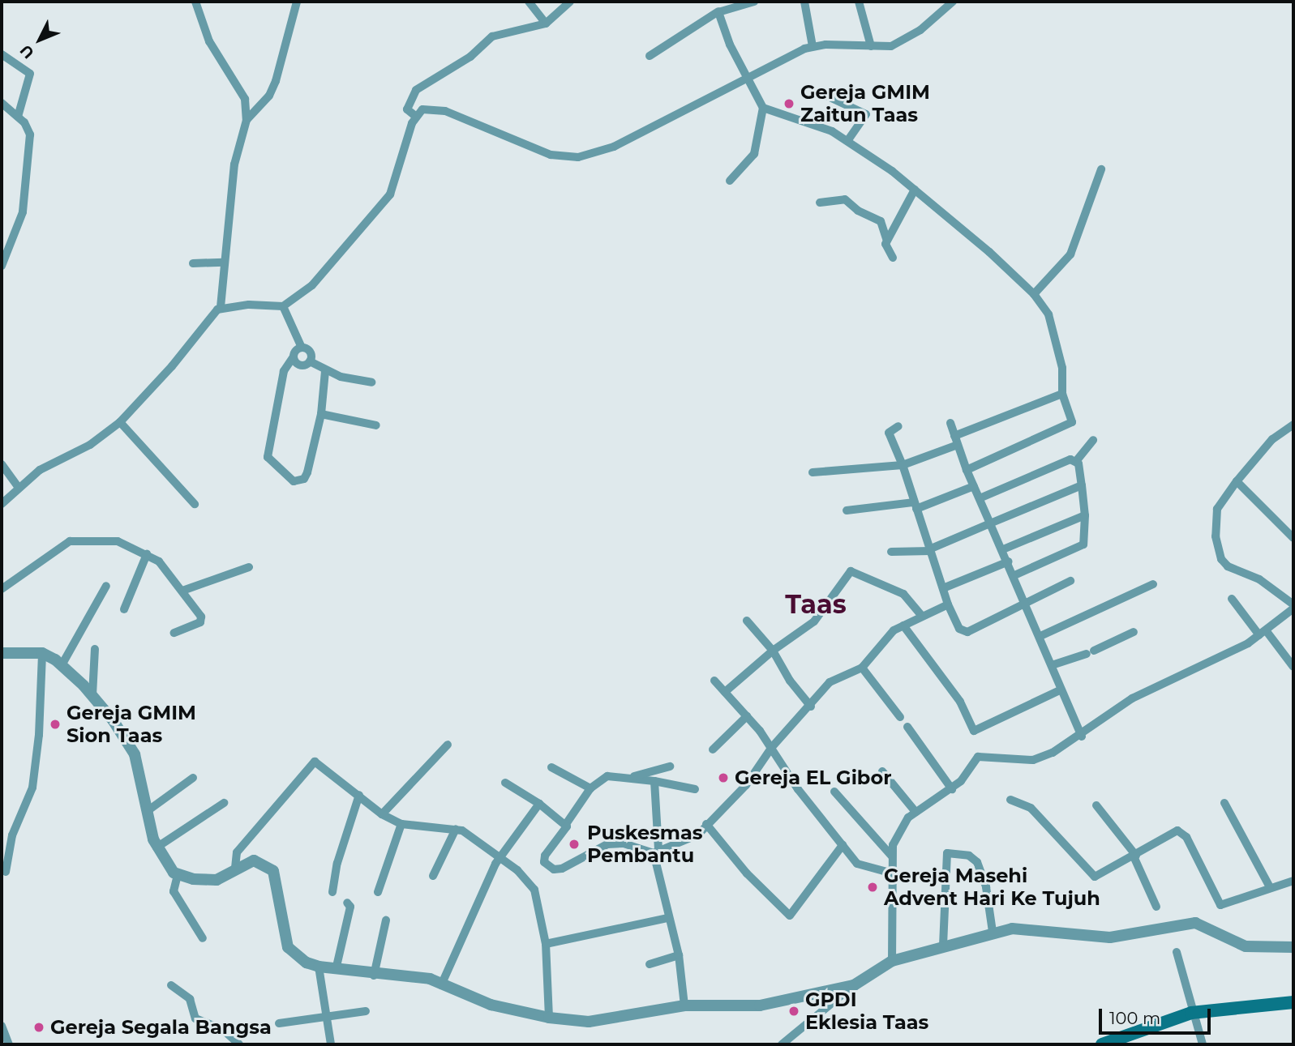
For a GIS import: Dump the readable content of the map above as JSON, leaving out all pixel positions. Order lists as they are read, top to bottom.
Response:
{
  "districts": ["Taas"],
  "places": [
    "Gereja GMIM Zaitun Taas",
    "Gereja GMIM Sion Taas",
    "Gereja EL Gibor",
    "Puskesmas Pembantu",
    "Gereja Masehi Advent Hari Ke Tujuh",
    "GPDI Eklesia Taas",
    "Gereja Segala Bangsa"
  ],
  "scale_bar": "100 m",
  "north": "bottom left"
}
